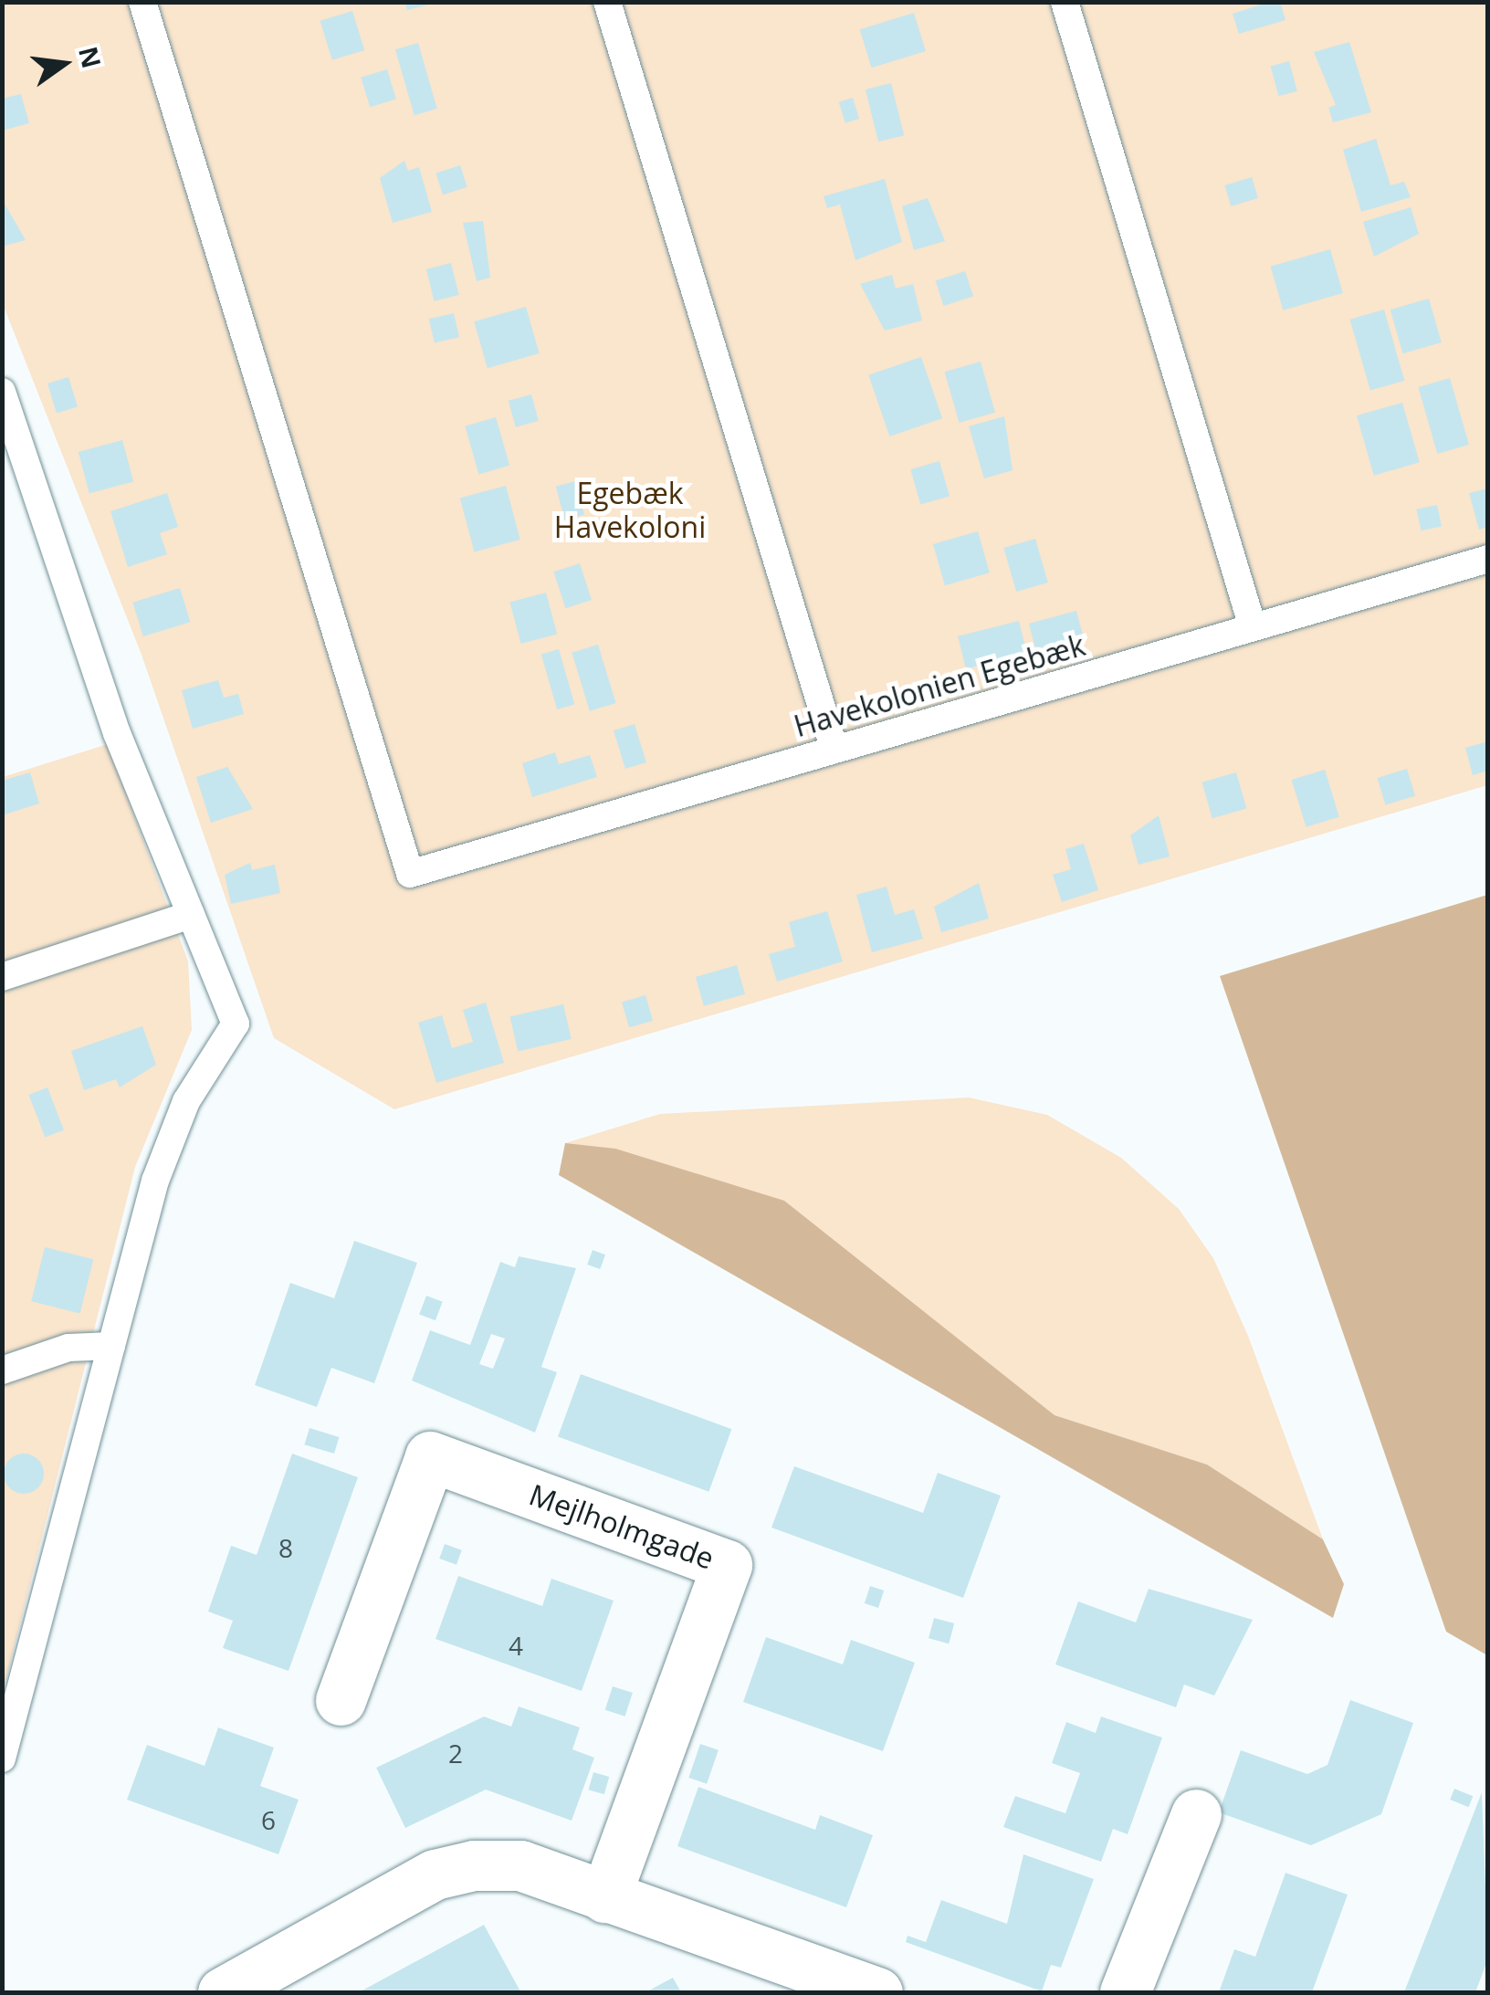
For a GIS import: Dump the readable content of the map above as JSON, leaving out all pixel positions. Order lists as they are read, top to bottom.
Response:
{
  "streets": {
    "street": ["Mejlholmgade"],
    "lane": ["Havekolonien Egebæk"]
  },
  "parks": ["Egebæk Havekoloni"],
  "house_numbers": [
    "8",
    "4",
    "2",
    "6"
  ],
  "north": "right"
}
